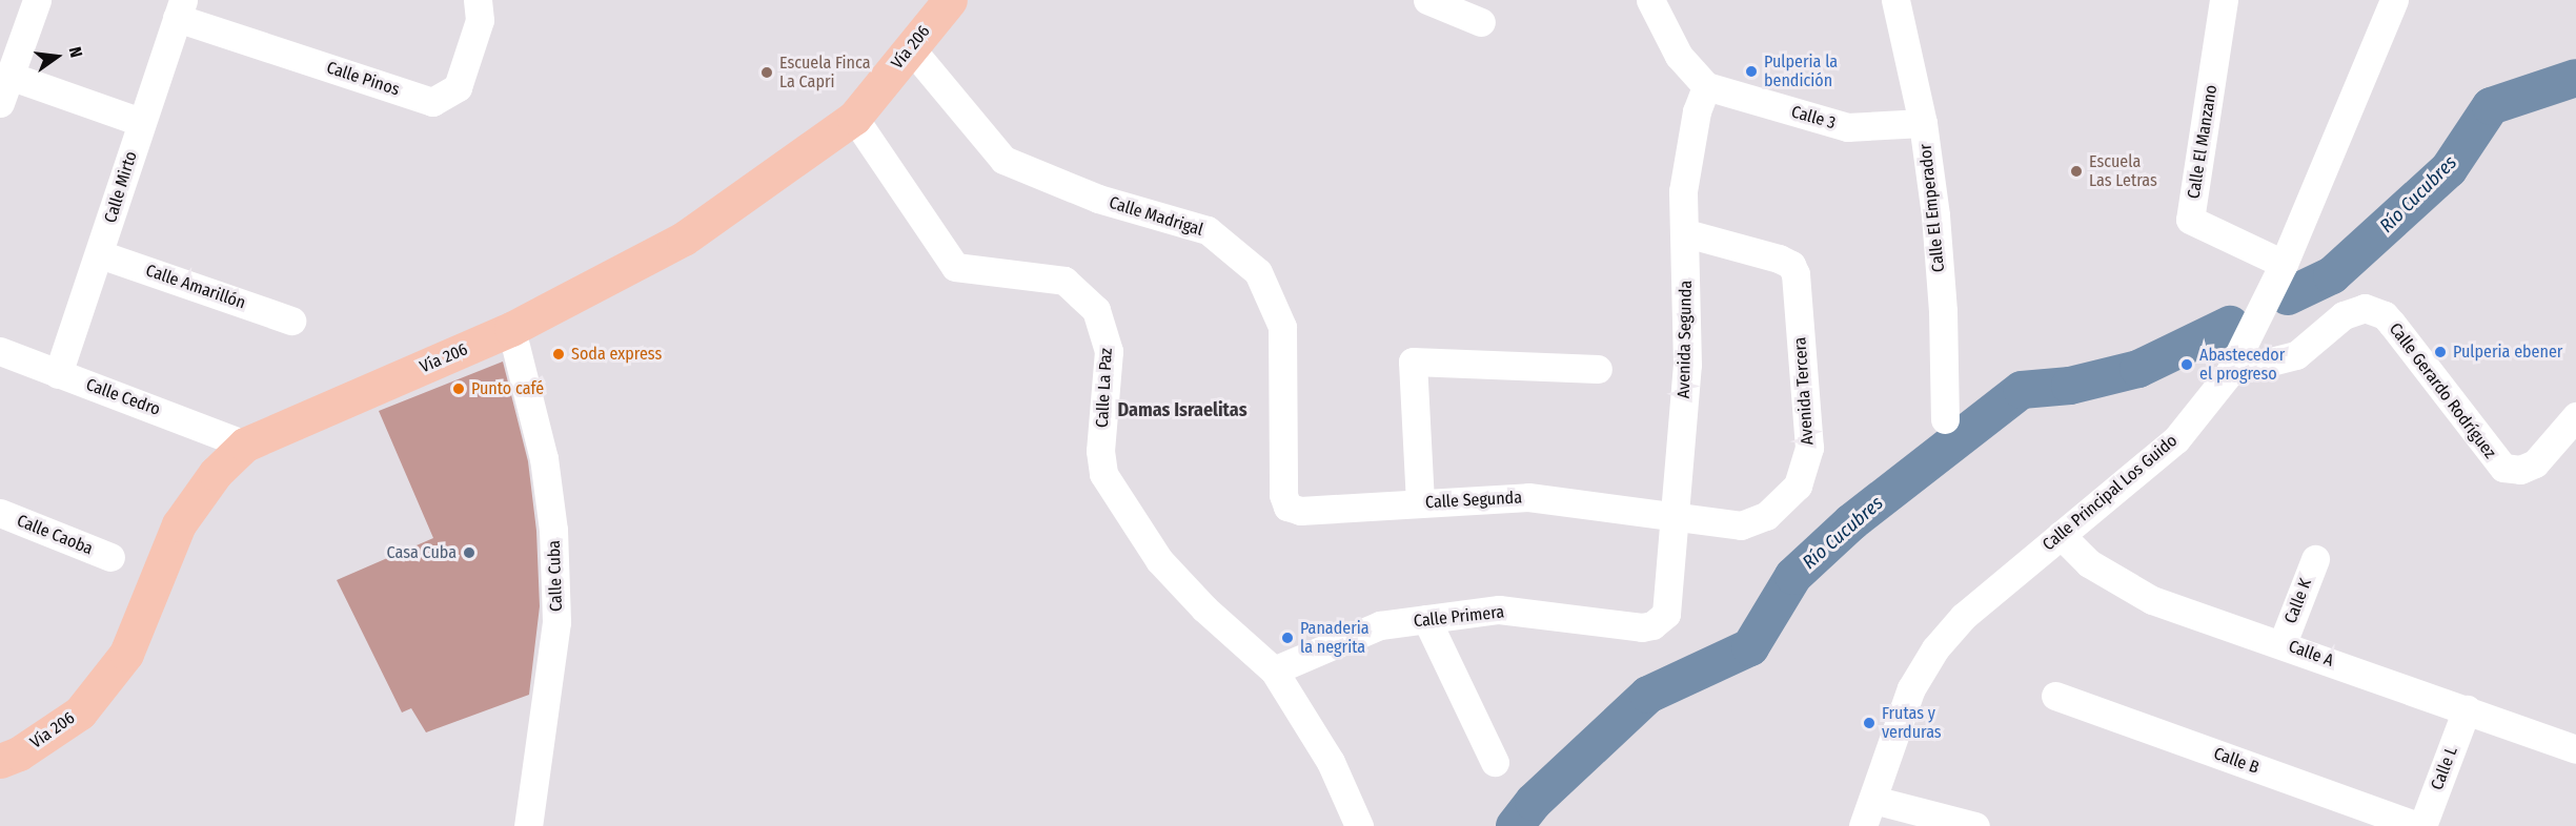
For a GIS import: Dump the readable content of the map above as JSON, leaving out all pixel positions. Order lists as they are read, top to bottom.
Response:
{
  "streets": {
    "main road": ["Vía 206"],
    "street": [
      "Calle Pinos",
      "Calle 3",
      "Calle El Manzano",
      "Calle Mirto",
      "Calle El Emperador",
      "Calle Madrigal",
      "Calle Amarillón",
      "Avenida Segunda",
      "Calle La Paz",
      "Avenida Tercera",
      "Calle Gerardo Rodríguez",
      "Calle Cedro",
      "Calle Principal Los Guido",
      "Calle Segunda",
      "Calle Caoba",
      "Calle Cuba",
      "Calle K",
      "Calle Primera",
      "Calle A",
      "Calle B",
      "Calle L"
    ]
  },
  "crossings": [
    ["Vía 206", "Calle Madrigal"],
    ["Vía 206", "Calle La Paz"],
    ["Vía 206", "Calle Cedro"],
    ["Vía 206", "Calle Cuba"],
    ["Calle Pinos", "Calle Mirto"],
    ["Calle 3", "Calle El Emperador"],
    ["Calle 3", "Avenida Segunda"],
    ["Calle El Manzano", "Calle Principal Los Guido"],
    ["Calle Mirto", "Calle Amarillón"],
    ["Calle Mirto", "Calle Cedro"],
    ["Calle Madrigal", "Calle Segunda"],
    ["Avenida Segunda", "Avenida Tercera"],
    ["Avenida Segunda", "Calle Segunda"],
    ["Avenida Segunda", "Calle Primera"],
    ["Calle La Paz", "Calle Primera"],
    ["Avenida Tercera", "Calle Segunda"],
    ["Calle Gerardo Rodríguez", "Calle Principal Los Guido"],
    ["Calle Principal Los Guido", "Calle A"],
    ["Calle K", "Calle A"],
    ["Calle A", "Calle L"]
  ],
  "districts": ["Damas Israelitas"],
  "water": ["Río Cucubres"],
  "places": [
    "Pulperia la bendición",
    "Escuela Finca La Capri",
    "Escuela Las Letras",
    "Pulperia ebener",
    "Soda express",
    "Abastecedor el progreso",
    "Punto café",
    "Casa Cuba",
    "Panaderia la negrita",
    "Frutas y verduras"
  ],
  "north": "right"
}
